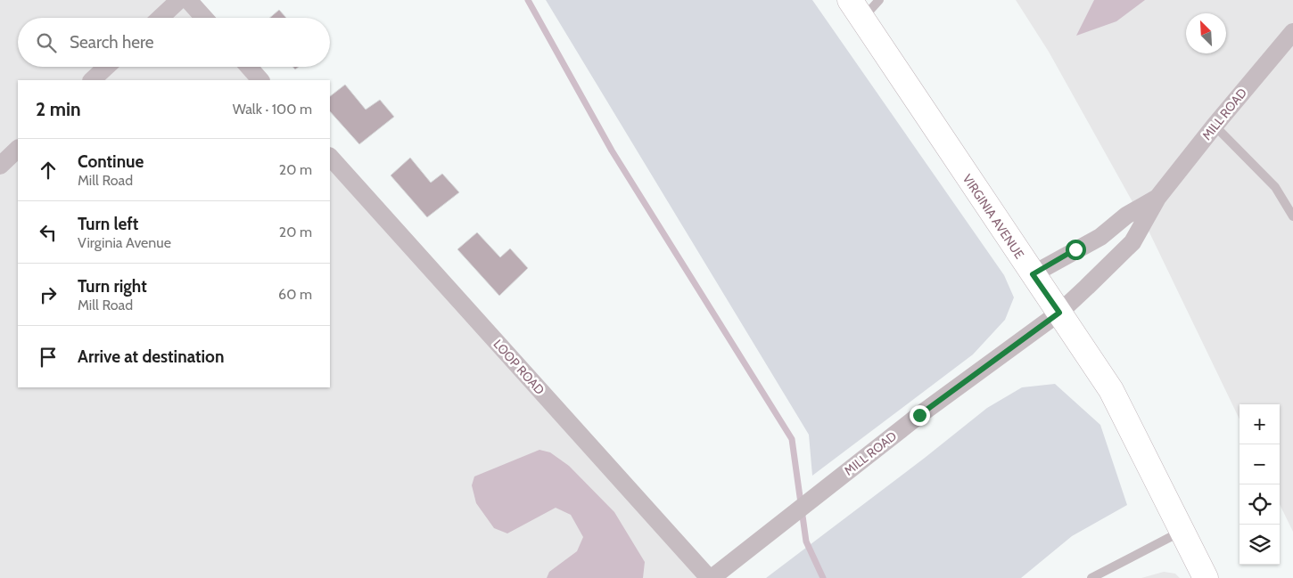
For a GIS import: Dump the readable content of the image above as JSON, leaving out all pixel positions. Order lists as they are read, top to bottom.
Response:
{
  "streets": {
    "main road": ["VIRGINIA AVENUE"],
    "street": ["MILL ROAD", "LOOP ROAD"]
  },
  "crossings": [
    ["MILL ROAD", "VIRGINIA AVENUE"],
    ["MILL ROAD", "LOOP ROAD"]
  ],
  "north": "top left",
  "page": {
    "search": "Search here",
    "heading": ["2 min", "Walk · 100 m"],
    "list": [
      ["Continue", "Mill Road", "20 m"],
      ["Turn left", "Virginia Avenue", "20 m"],
      ["Turn right", "Mill Road", "60 m"],
      "Arrive at destination"
    ],
    "map_buttons": ["+", "−"]
  }
}
